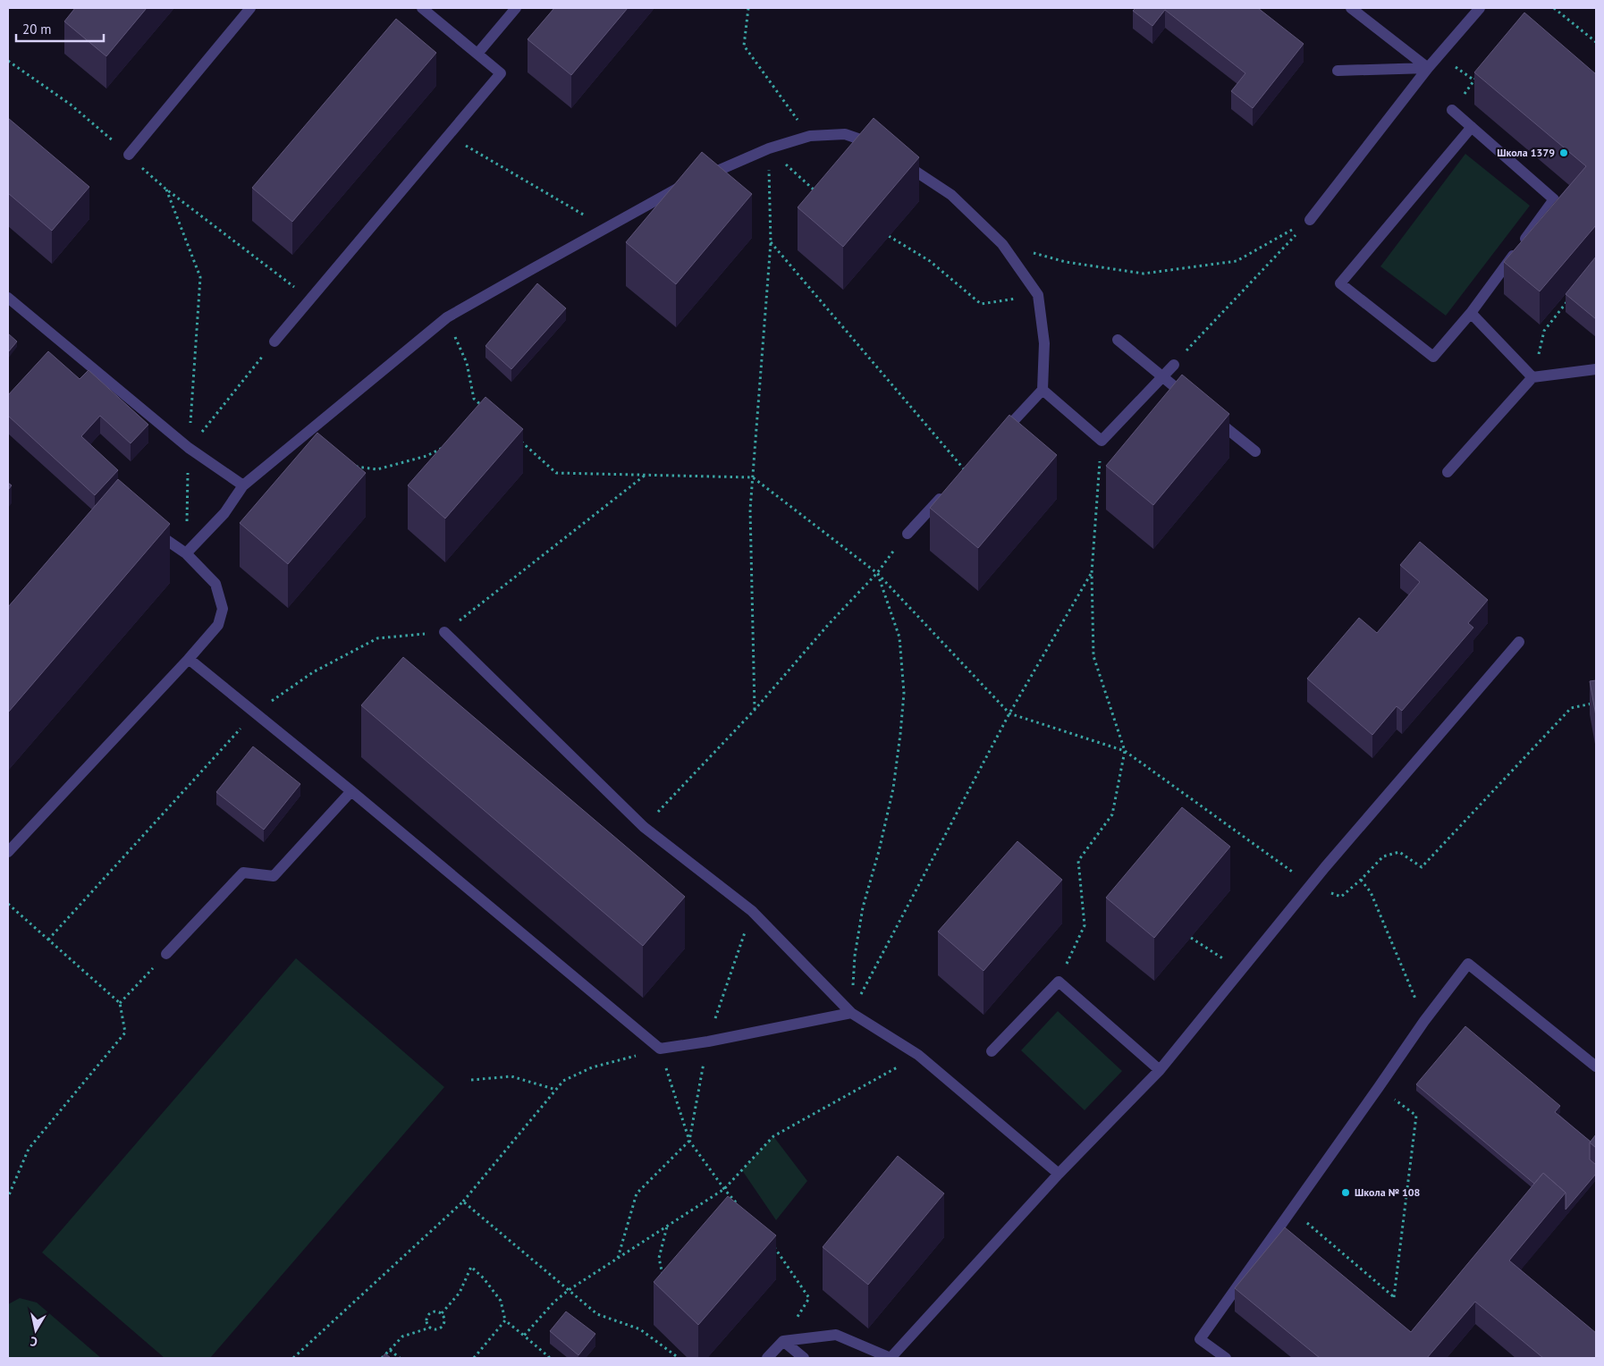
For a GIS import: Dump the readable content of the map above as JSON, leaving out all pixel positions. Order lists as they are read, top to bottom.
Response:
{
  "places": ["Школа 1379", "Школа № 108"],
  "scale_bar": "20 m",
  "north": "bottom"
}
